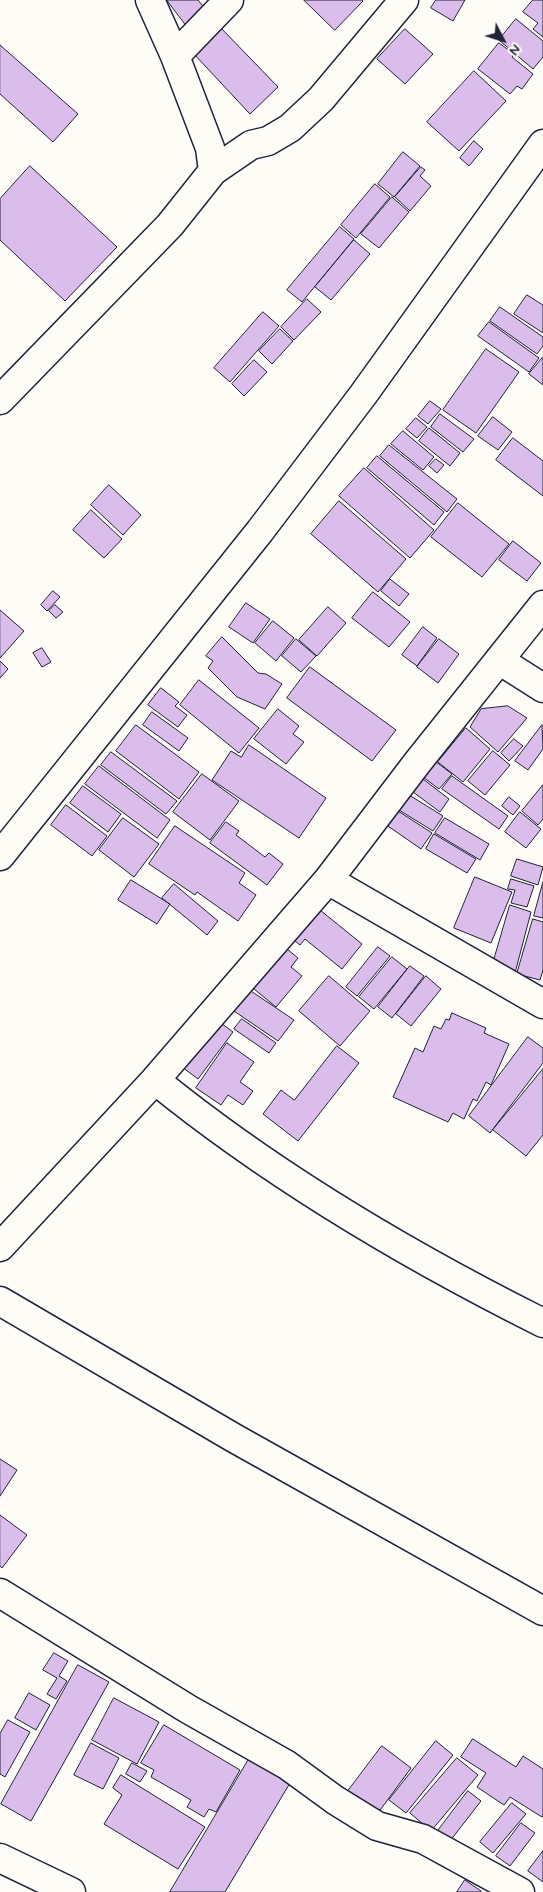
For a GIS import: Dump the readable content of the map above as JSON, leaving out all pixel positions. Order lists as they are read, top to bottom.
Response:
{
  "north": "bottom right"
}
